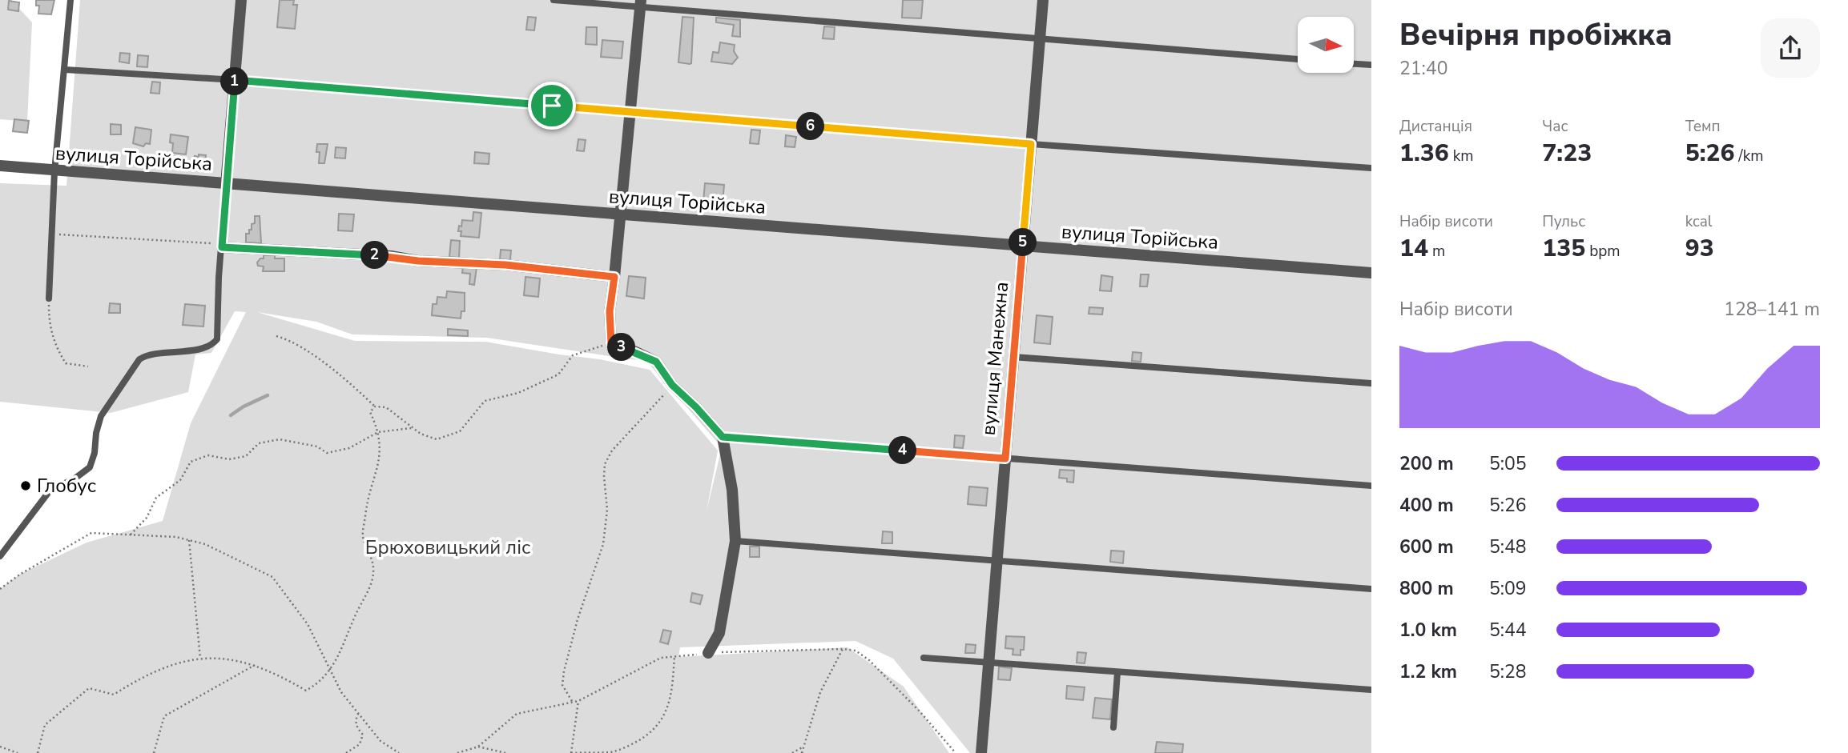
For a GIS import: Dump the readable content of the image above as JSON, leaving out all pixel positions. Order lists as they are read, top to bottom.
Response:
{
  "streets": {
    "street": ["вулиця Торійська", "вулиця Манежна"]
  },
  "crossings": [
    ["вулиця Торійська", "вулиця Манежна"]
  ],
  "parks": ["Брюховицький ліс"],
  "places": ["Глобус"],
  "north": "right",
  "page": {
    "heading": ["Вечірня пробіжка", "21:40"],
    "pins": [
      "1",
      "6",
      "5",
      "2",
      "3",
      "4"
    ],
    "stats": [
      ["Дистанція", "1.36 km"],
      ["Час", "7:23"],
      ["Темп", "5:26 /km"],
      ["Набір висоти", "14 m"],
      ["Пульс", "135 bpm"],
      ["kcal", "93"]
    ],
    "chart": ["Набір висоти", "128–141 m"],
    "list": [
      {
        "name": "200 m",
        "note": "5:05"
      },
      {
        "name": "400 m",
        "note": "5:26"
      },
      {
        "name": "600 m",
        "note": "5:48"
      },
      {
        "name": "800 m",
        "note": "5:09"
      },
      {
        "name": "1.0 km",
        "note": "5:44"
      },
      {
        "name": "1.2 km",
        "note": "5:28"
      }
    ]
  }
}
